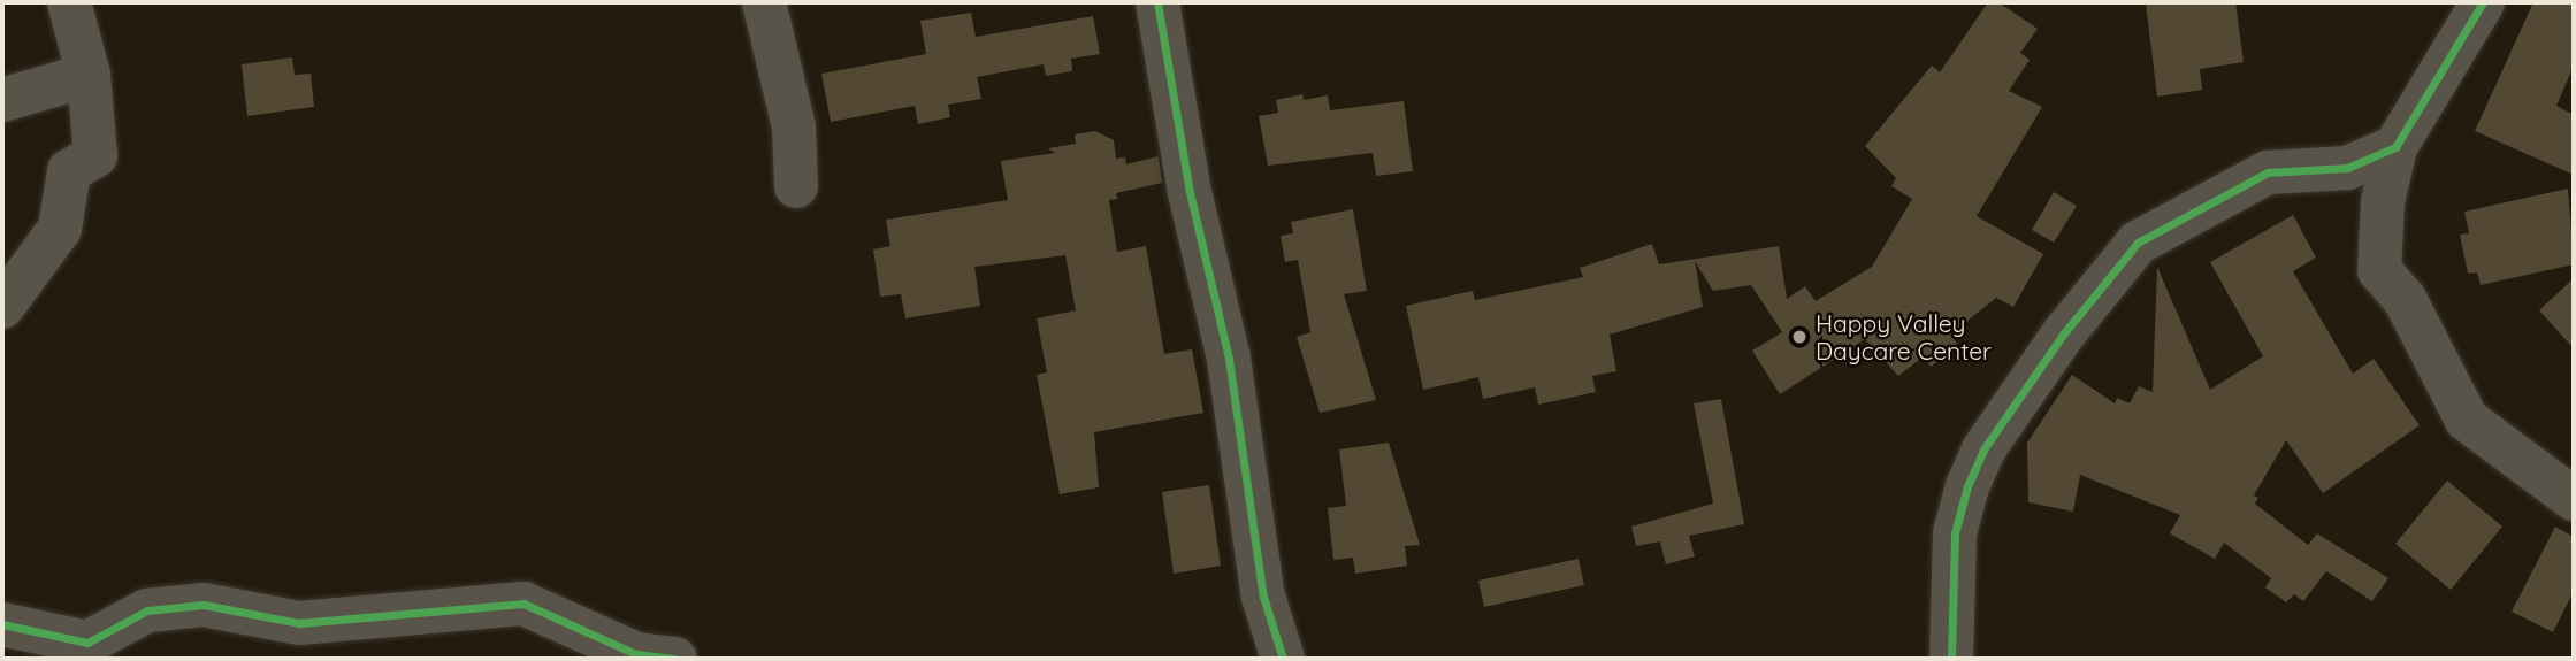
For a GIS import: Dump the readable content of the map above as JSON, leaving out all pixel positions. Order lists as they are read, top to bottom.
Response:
{
  "places": ["Happy Valley Daycare Center"]
}
